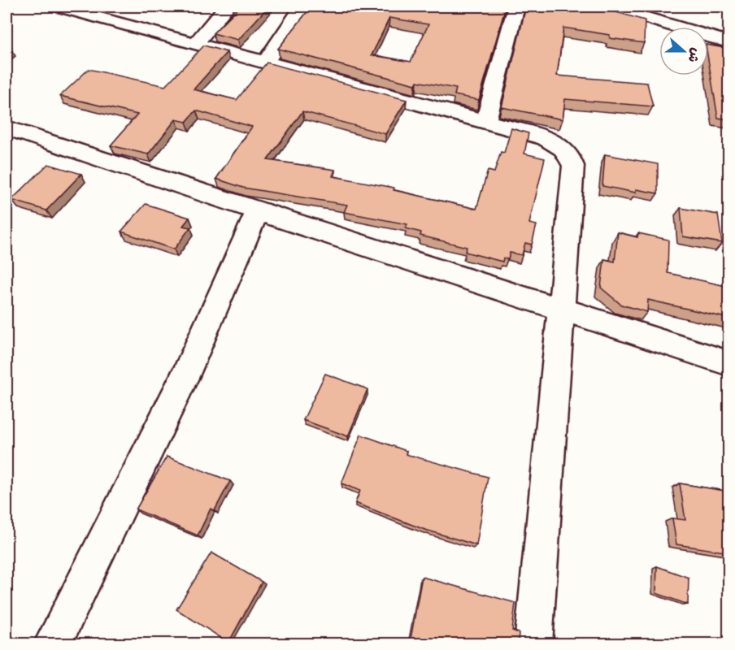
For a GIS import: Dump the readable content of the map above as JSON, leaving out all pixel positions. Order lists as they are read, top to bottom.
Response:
{
  "north": "right"
}
